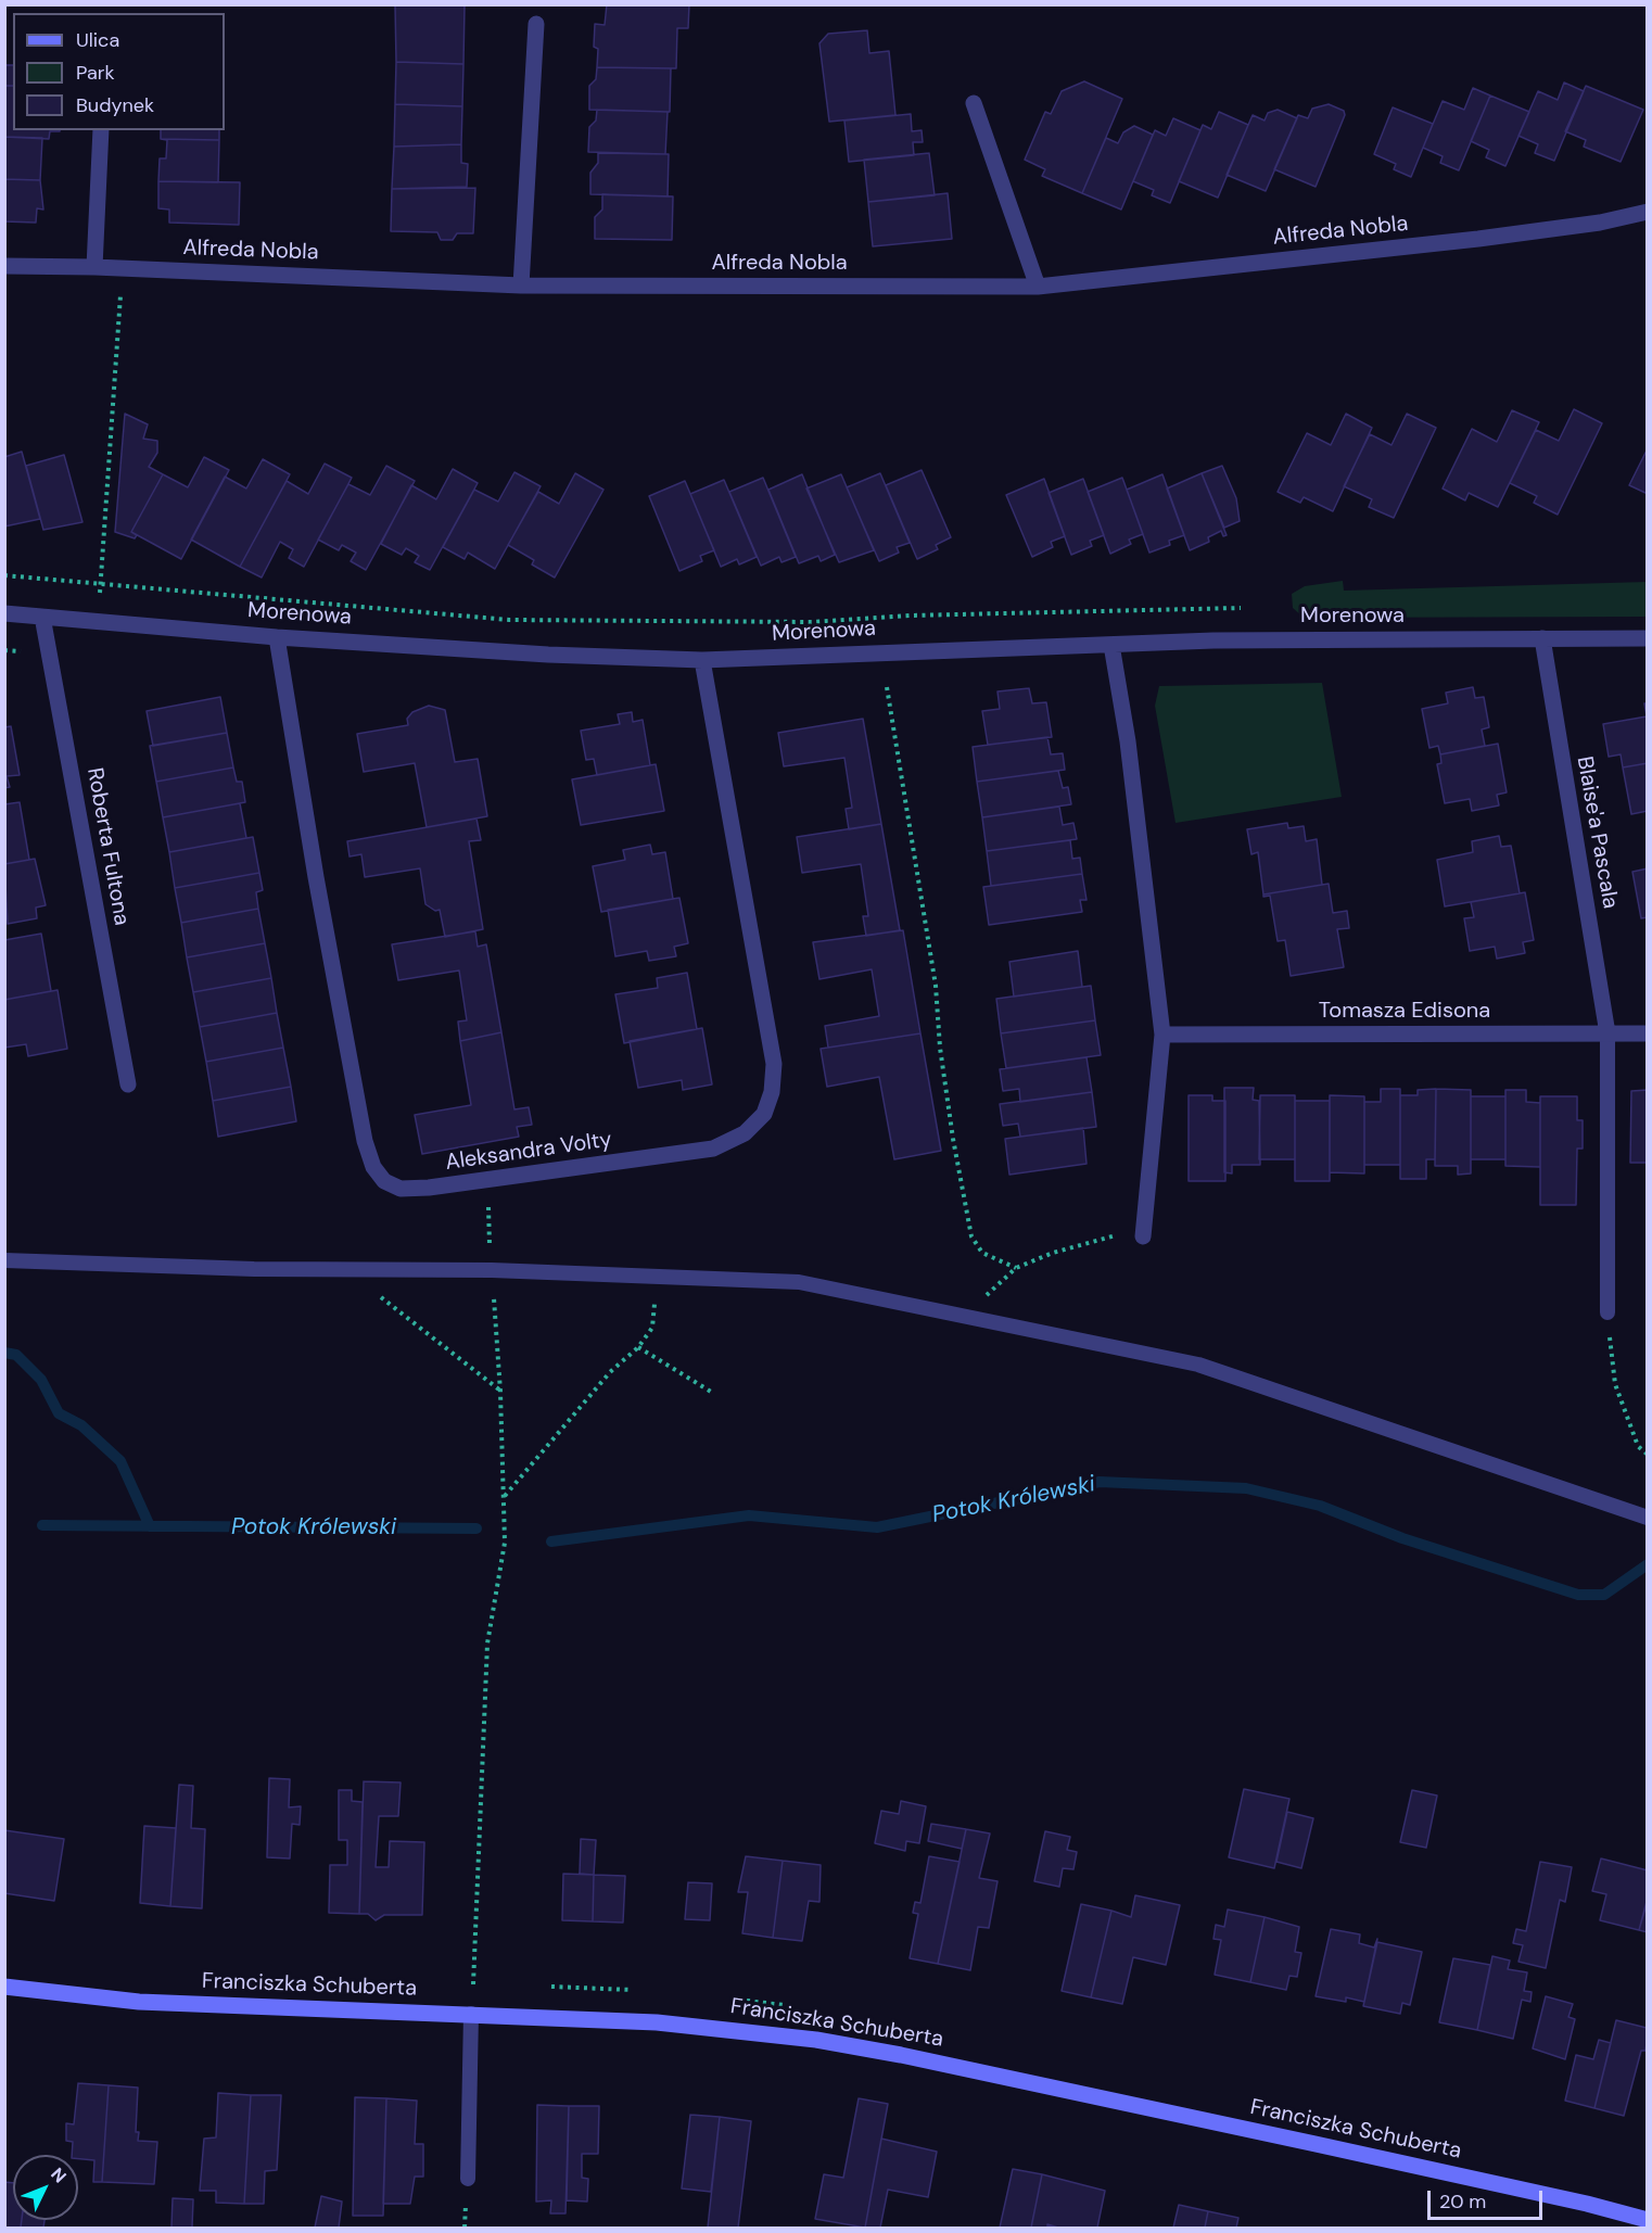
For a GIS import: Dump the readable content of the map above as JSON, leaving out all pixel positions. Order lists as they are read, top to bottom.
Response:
{
  "streets": {
    "main road": ["Franciszka Schuberta"],
    "street": [
      "Alfreda Nobla",
      "Morenowa",
      "Blaise'a Pascala",
      "Roberta Fultona",
      "Tomasza Edisona",
      "Aleksandra Volty"
    ]
  },
  "crossings": [
    ["Morenowa", "Blaise'a Pascala"],
    ["Morenowa", "Roberta Fultona"],
    ["Morenowa", "Aleksandra Volty"],
    ["Blaise'a Pascala", "Tomasza Edisona"]
  ],
  "water": ["Potok Królewski"],
  "legend": ["Ulica", "Park", "Budynek"],
  "scale_bar": "20 m",
  "north": "top right"
}
